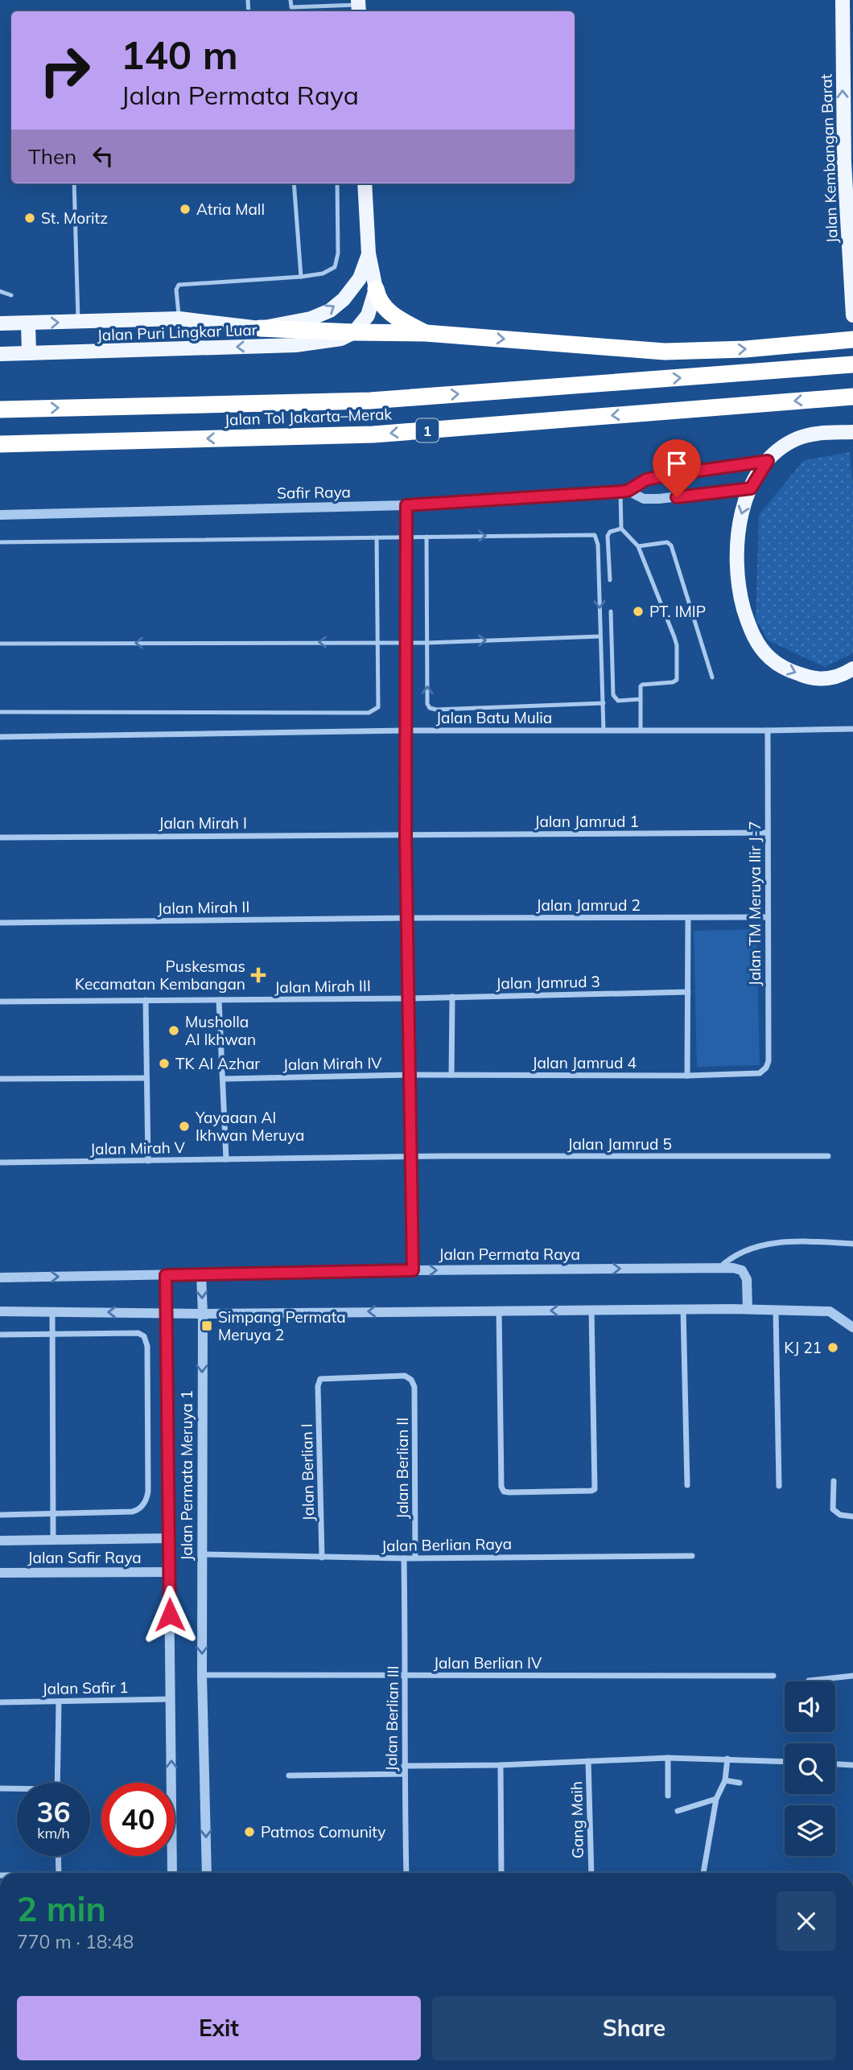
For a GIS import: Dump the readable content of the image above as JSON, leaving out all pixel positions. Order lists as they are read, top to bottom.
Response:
{
  "streets": {
    "highway": ["Jalan Tol Jakarta–Merak", "1"],
    "main road": ["Jalan Kembangan Barat", "Jalan Puri Lingkar Luar"],
    "street": [
      "Safir Raya",
      "Jalan Batu Mulia",
      "Jalan Jamrud 1",
      "Jalan Mirah I",
      "Jalan TM Meruya Ilir J-7",
      "Jalan Jamrud 2",
      "Jalan Mirah II",
      "Jalan Jamrud 3",
      "Jalan Mirah III",
      "Jalan Jamrud 4",
      "Jalan Mirah IV",
      "Jalan Jamrud 5",
      "Jalan Mirah V",
      "Jalan Permata Raya",
      "Jalan Berlian II",
      "Jalan Berlian I",
      "Jalan Permata Meruya 1",
      "Jalan Berlian Raya",
      "Jalan Safir Raya",
      "Jalan Berlian IV",
      "Jalan Safir 1",
      "Jalan Berlian III",
      "Gang Maih"
    ]
  },
  "crossings": [
    ["Jalan Batu Mulia", "Jalan TM Meruya Ilir J-7"],
    ["Jalan Jamrud 1", "Jalan Mirah I"],
    ["Jalan Jamrud 1", "Jalan TM Meruya Ilir J-7"],
    ["Jalan TM Meruya Ilir J-7", "Jalan Jamrud 2"],
    ["Jalan TM Meruya Ilir J-7", "Jalan Jamrud 4"],
    ["Jalan Jamrud 2", "Jalan Mirah II"],
    ["Jalan Jamrud 3", "Jalan Mirah III"],
    ["Jalan Jamrud 4", "Jalan Mirah IV"],
    ["Jalan Jamrud 5", "Jalan Mirah V"],
    ["Jalan Permata Raya", "Jalan Permata Meruya 1"],
    ["Jalan Berlian II", "Jalan Berlian I"],
    ["Jalan Berlian II", "Jalan Berlian Raya"],
    ["Jalan Berlian I", "Jalan Berlian Raya"],
    ["Jalan Permata Meruya 1", "Jalan Berlian Raya"],
    ["Jalan Permata Meruya 1", "Jalan Safir Raya"],
    ["Jalan Permata Meruya 1", "Jalan Berlian IV"],
    ["Jalan Permata Meruya 1", "Jalan Safir 1"],
    ["Jalan Berlian Raya", "Jalan Berlian III"],
    ["Jalan Berlian IV", "Jalan Berlian III"]
  ],
  "one_way": ["Jalan Kembangan Barat"],
  "places": {
    "other": [
      "Atria Mall",
      "St. Moritz",
      "PT. IMIP",
      "Musholla Al Ikhwan",
      "TK Al Azhar",
      "Yayaaan Al Ikhwan Meruya",
      "KJ 21",
      "Patmos Comunity"
    ],
    "health": ["Puskesmas Kecamatan Kembangan"],
    "transit": ["Simpang Permata Meruya 2"]
  },
  "page": {
    "turn": ["140 m", "Jalan Permata Raya"],
    "then": "Then",
    "speed": "36 km/h",
    "limit": "40",
    "heading": ["2 min", "770 m · 18:48"],
    "buttons": ["Exit", "Share"]
  }
}
